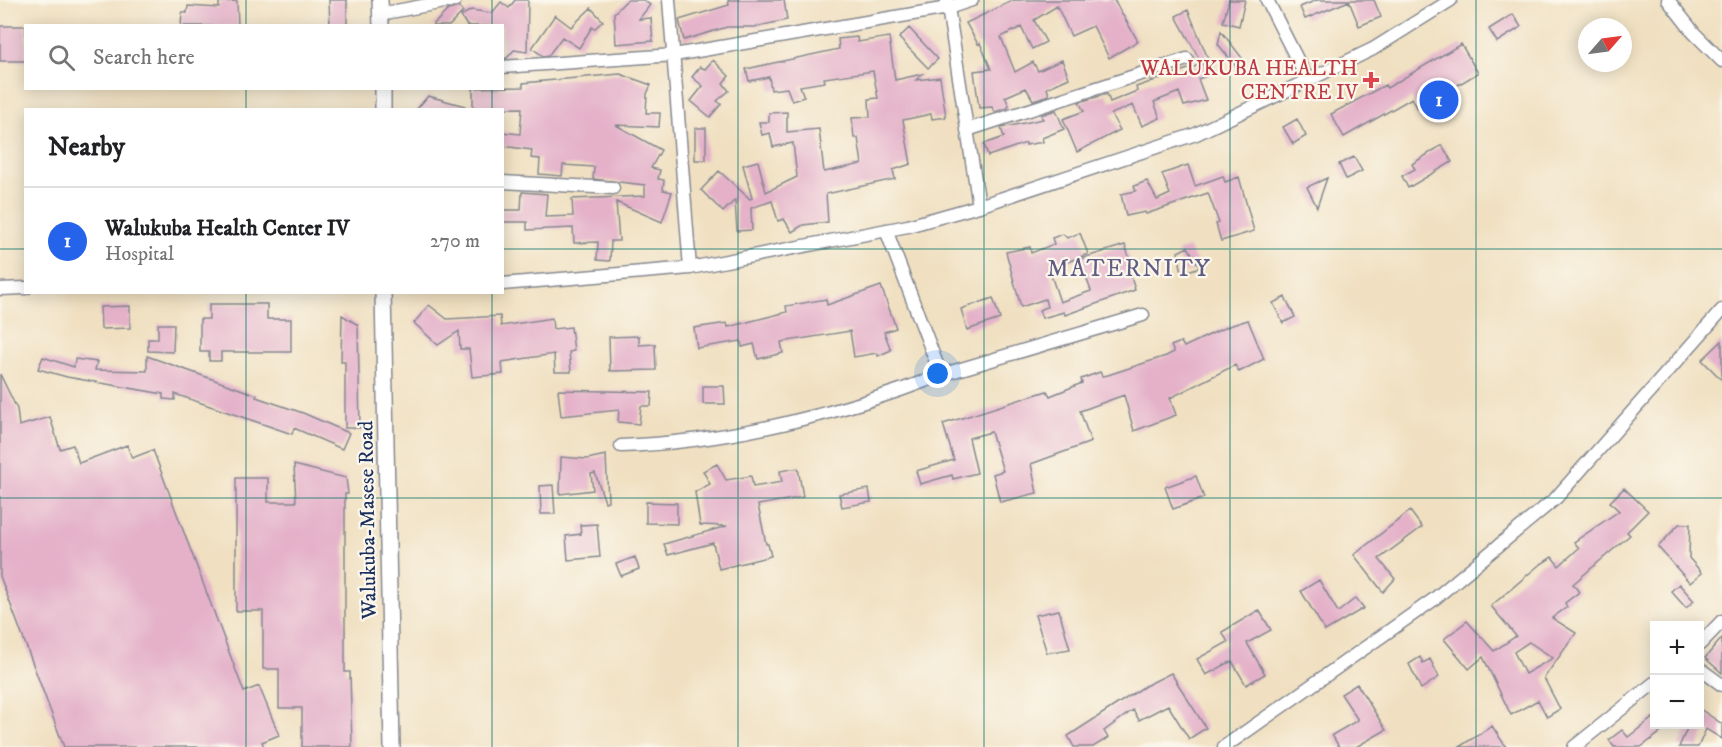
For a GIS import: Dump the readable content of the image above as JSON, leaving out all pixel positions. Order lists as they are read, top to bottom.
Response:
{
  "streets": {
    "street": ["Walukuba-Masese Road"]
  },
  "districts": ["MATERNITY"],
  "places": {
    "health": ["WALUKUBA HEALTH CENTRE IV"]
  },
  "north": "top right",
  "page": {
    "search": "Search here",
    "pins": "1",
    "heading": "Nearby",
    "list": [
      {
        "mark": "1",
        "name": "Walukuba Health Center IV",
        "note": "Hospital",
        "value": "270 m"
      }
    ],
    "map_buttons": ["+", "−"]
  }
}
